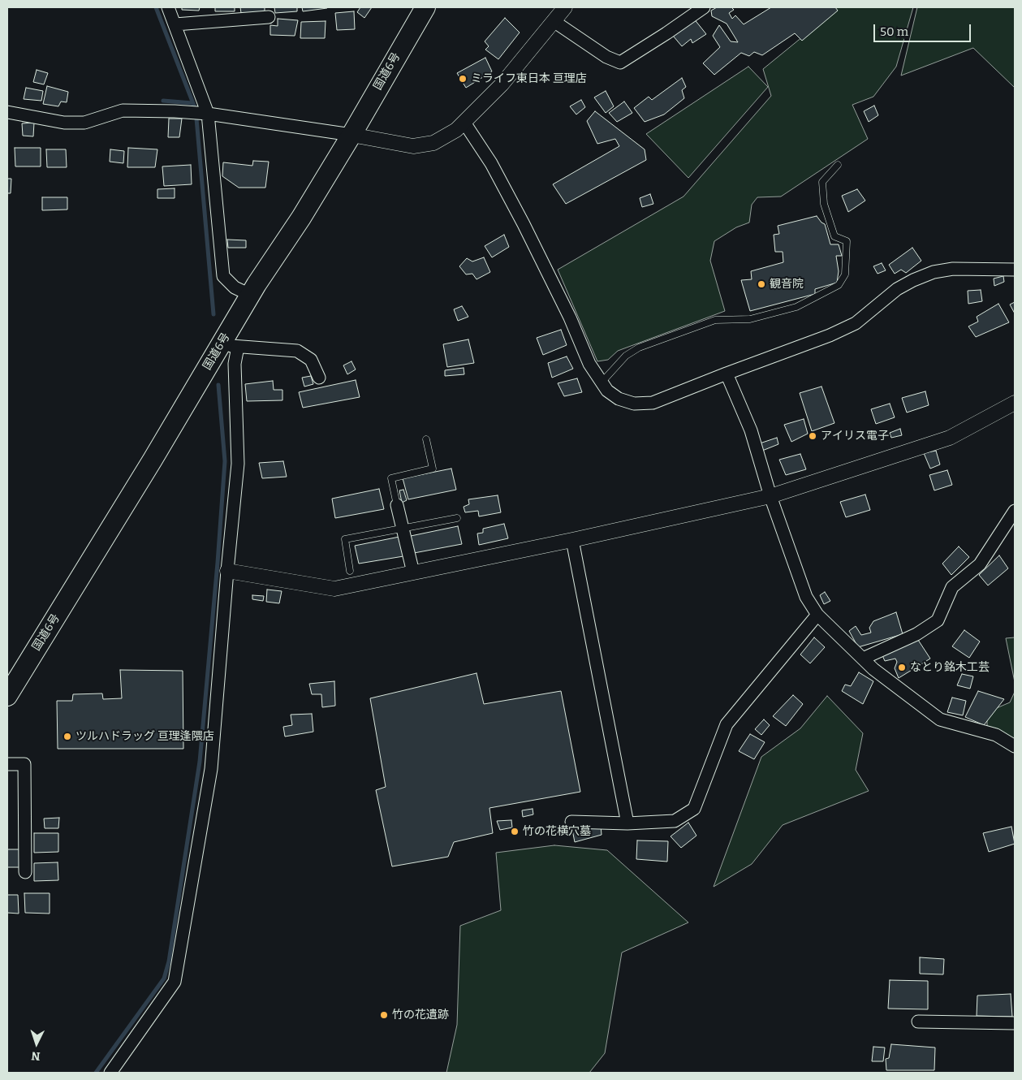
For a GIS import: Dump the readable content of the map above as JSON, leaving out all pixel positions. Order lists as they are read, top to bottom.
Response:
{
  "streets": {
    "highway": ["国道6号"]
  },
  "places": [
    "ミライフ東日本 亘理店",
    "観音院",
    "アイリス電子",
    "なとり銘木工芸",
    "ツルハドラッグ 亘理逢隈店",
    "竹の花横穴墓",
    "竹の花遺跡"
  ],
  "scale_bar": "50 m",
  "north": "bottom"
}
